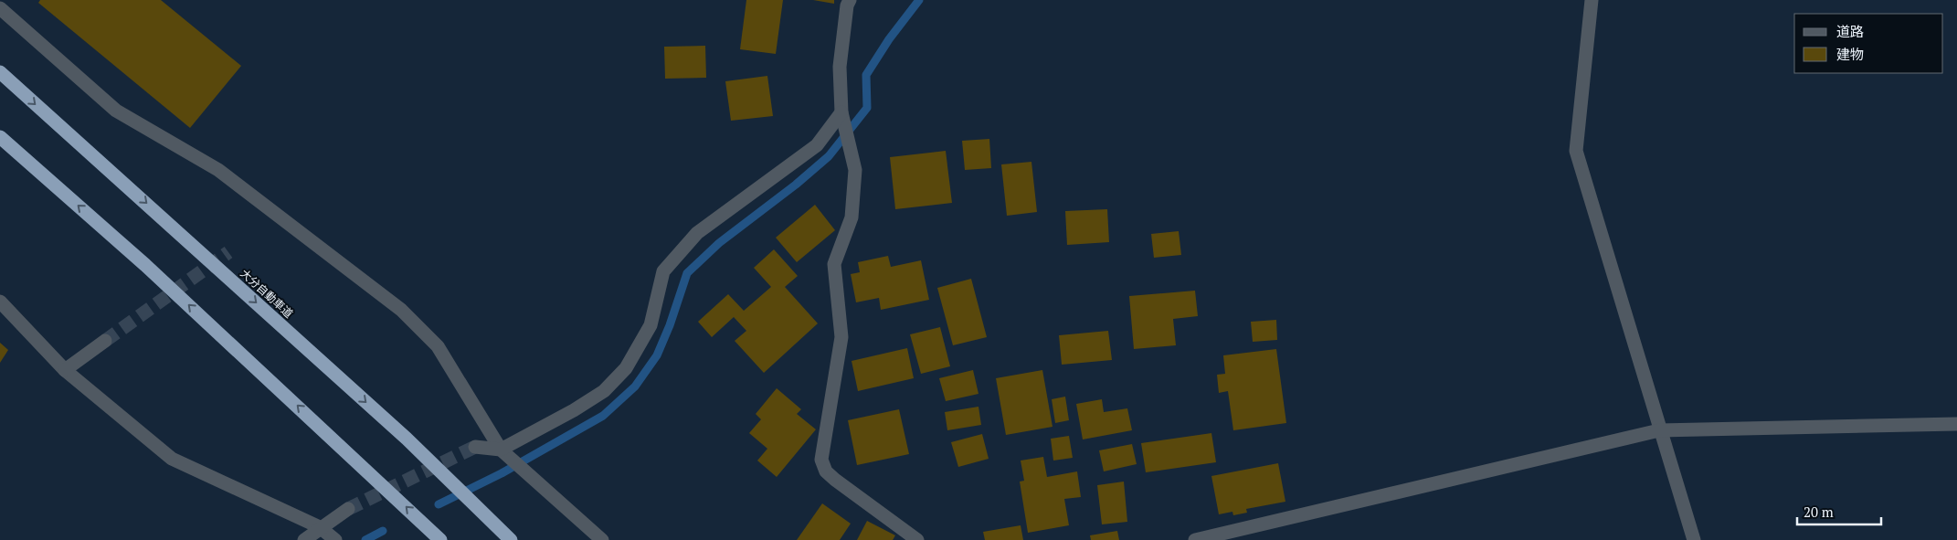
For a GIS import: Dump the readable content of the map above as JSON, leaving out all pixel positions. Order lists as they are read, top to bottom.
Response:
{
  "streets": {
    "highway": ["大分自動車道"]
  },
  "legend": ["道路", "建物"],
  "scale_bar": "20 m"
}
